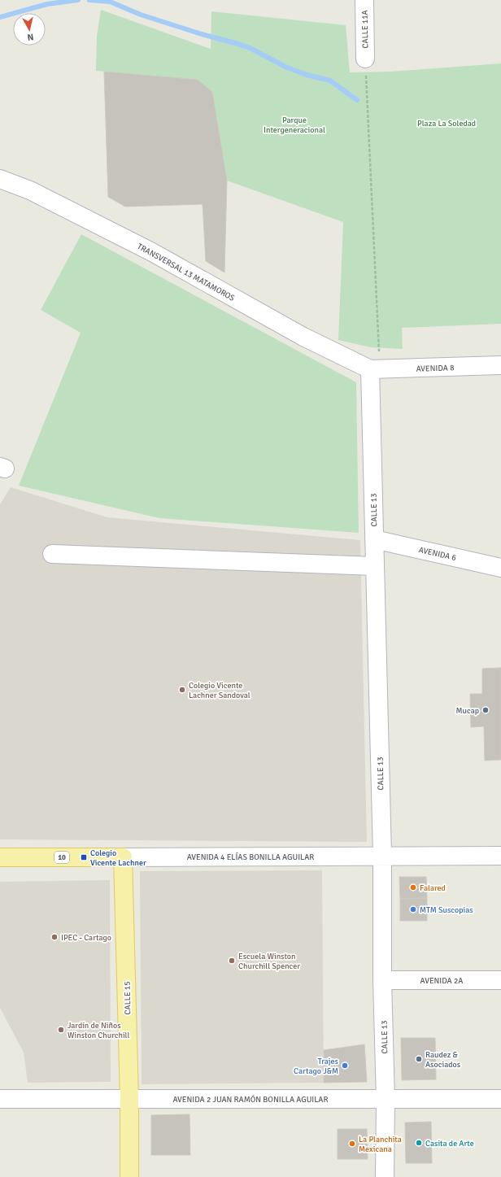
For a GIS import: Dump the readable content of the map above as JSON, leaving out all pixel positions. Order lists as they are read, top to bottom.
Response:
{
  "streets": {
    "main road": ["AVENIDA 4 ELÍAS BONILLA AGUILAR", "10", "CALLE 15"],
    "street": [
      "CALLE 11A",
      "TRANSVERSAL 13 MATAMOROS",
      "AVENIDA 8",
      "CALLE 13",
      "AVENIDA 6",
      "AVENIDA 2A",
      "AVENIDA 2 JUAN RAMÓN BONILLA AGUILAR"
    ]
  },
  "crossings": [
    ["TRANSVERSAL 13 MATAMOROS", "AVENIDA 8"],
    ["TRANSVERSAL 13 MATAMOROS", "CALLE 13"],
    ["AVENIDA 8", "CALLE 13"],
    ["CALLE 13", "AVENIDA 6"],
    ["CALLE 13", "AVENIDA 4 ELÍAS BONILLA AGUILAR"],
    ["CALLE 13", "AVENIDA 2A"],
    ["CALLE 13", "AVENIDA 2 JUAN RAMÓN BONILLA AGUILAR"],
    ["AVENIDA 4 ELÍAS BONILLA AGUILAR", "CALLE 15"],
    ["CALLE 15", "AVENIDA 2 JUAN RAMÓN BONILLA AGUILAR"]
  ],
  "parks": ["Parque Intergeneracional", "Plaza La Soledad"],
  "places": {
    "other": [
      "Colegio Vicente Lachner Sandoval",
      "Mucap",
      "Falared",
      "MTM Suscopias",
      "IPEC - Cartago",
      "Escuela Winston Churchill Spencer",
      "Jardín de Niños Winston Churchill",
      "Raudez & Asociados",
      "Trajes Cartago J&M",
      "Casita de Arte",
      "La Planchita Mexicana"
    ],
    "transit": ["Colegio Vicente Lachner"]
  },
  "north": "bottom"
}
